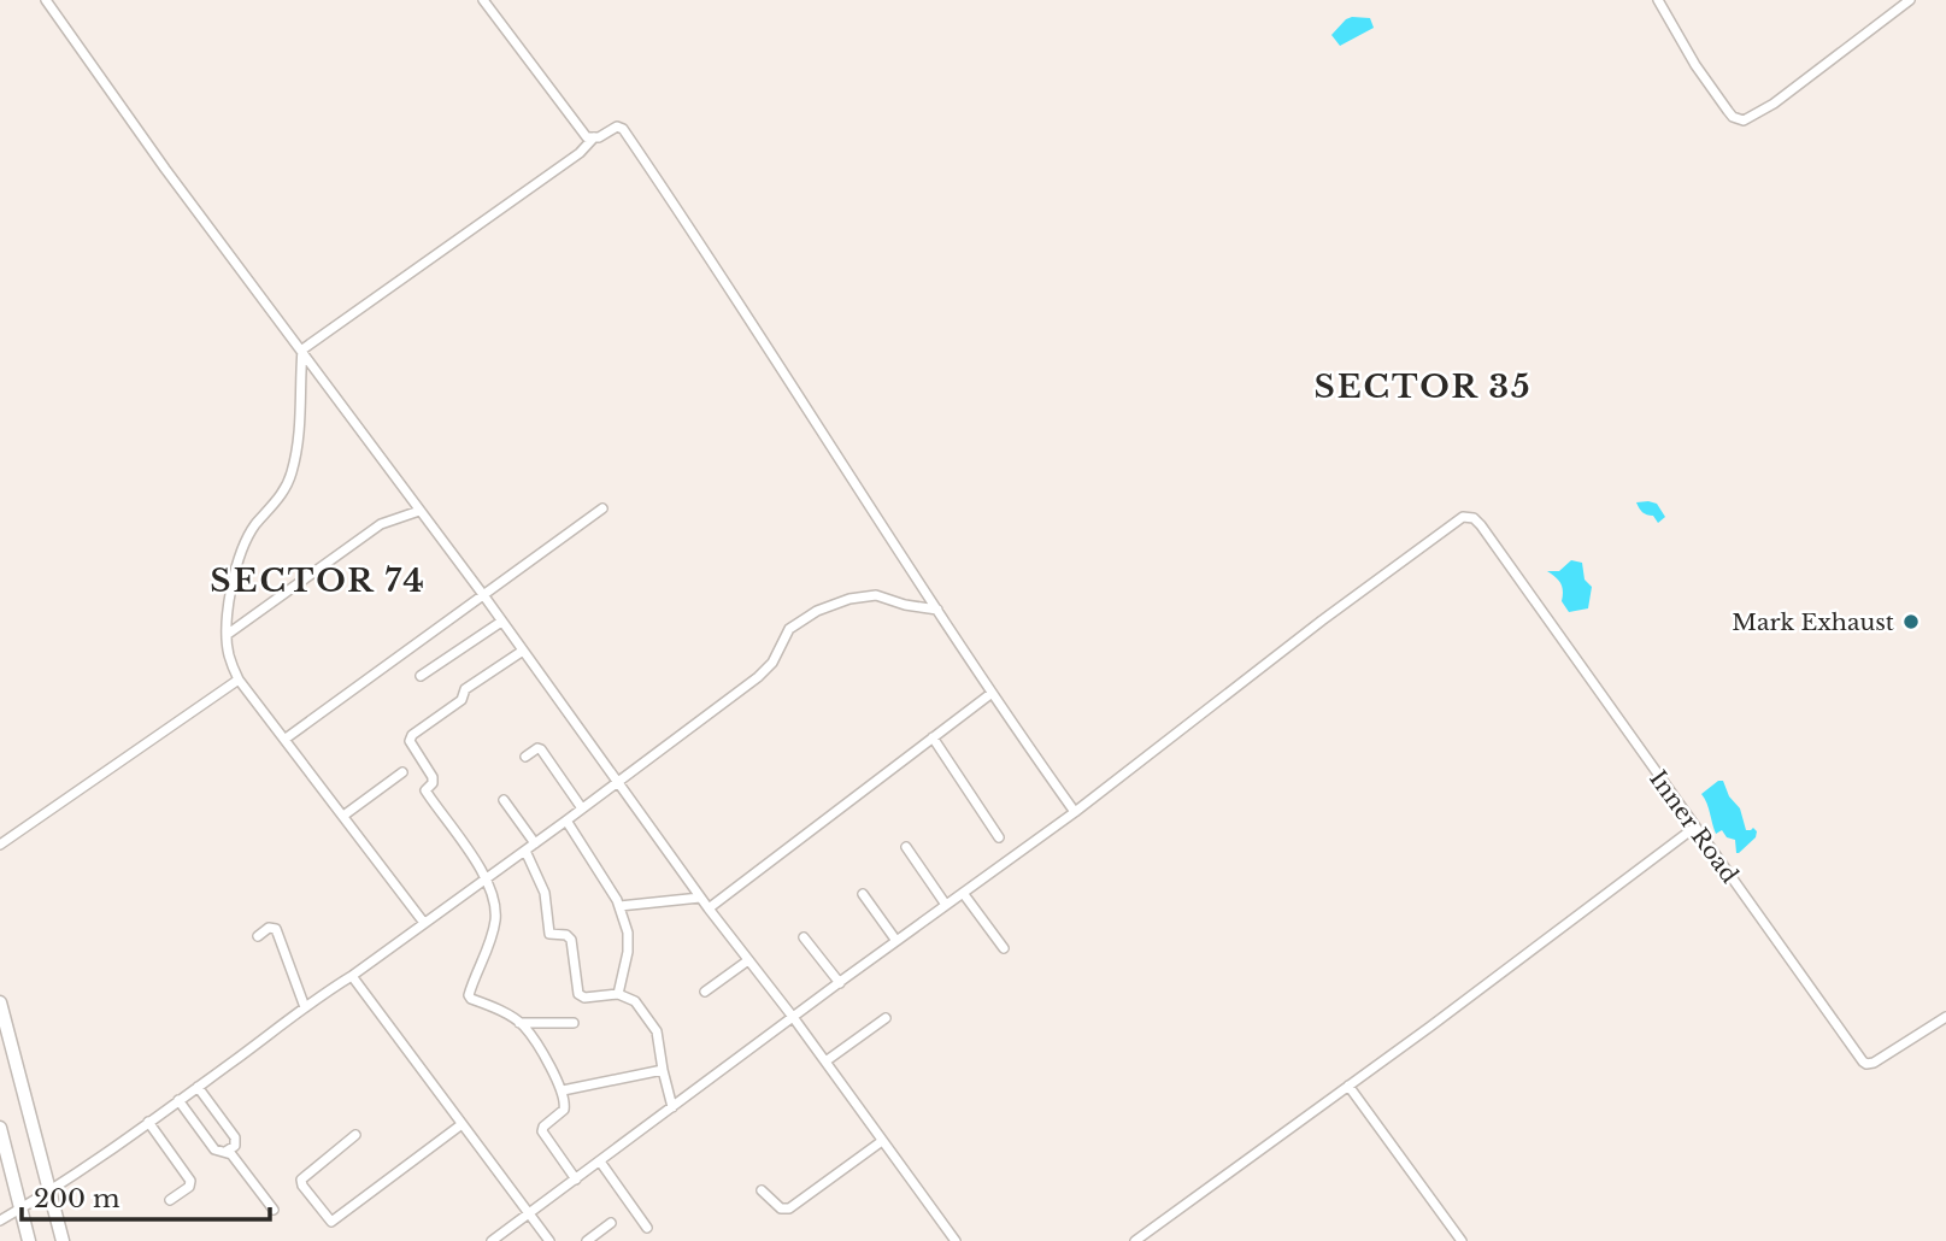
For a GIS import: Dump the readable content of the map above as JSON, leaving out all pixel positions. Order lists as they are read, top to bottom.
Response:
{
  "streets": {
    "street": ["Inner Road"]
  },
  "districts": ["SECTOR 35", "SECTOR 74"],
  "places": ["Mark Exhaust"],
  "scale_bar": "200 m"
}
